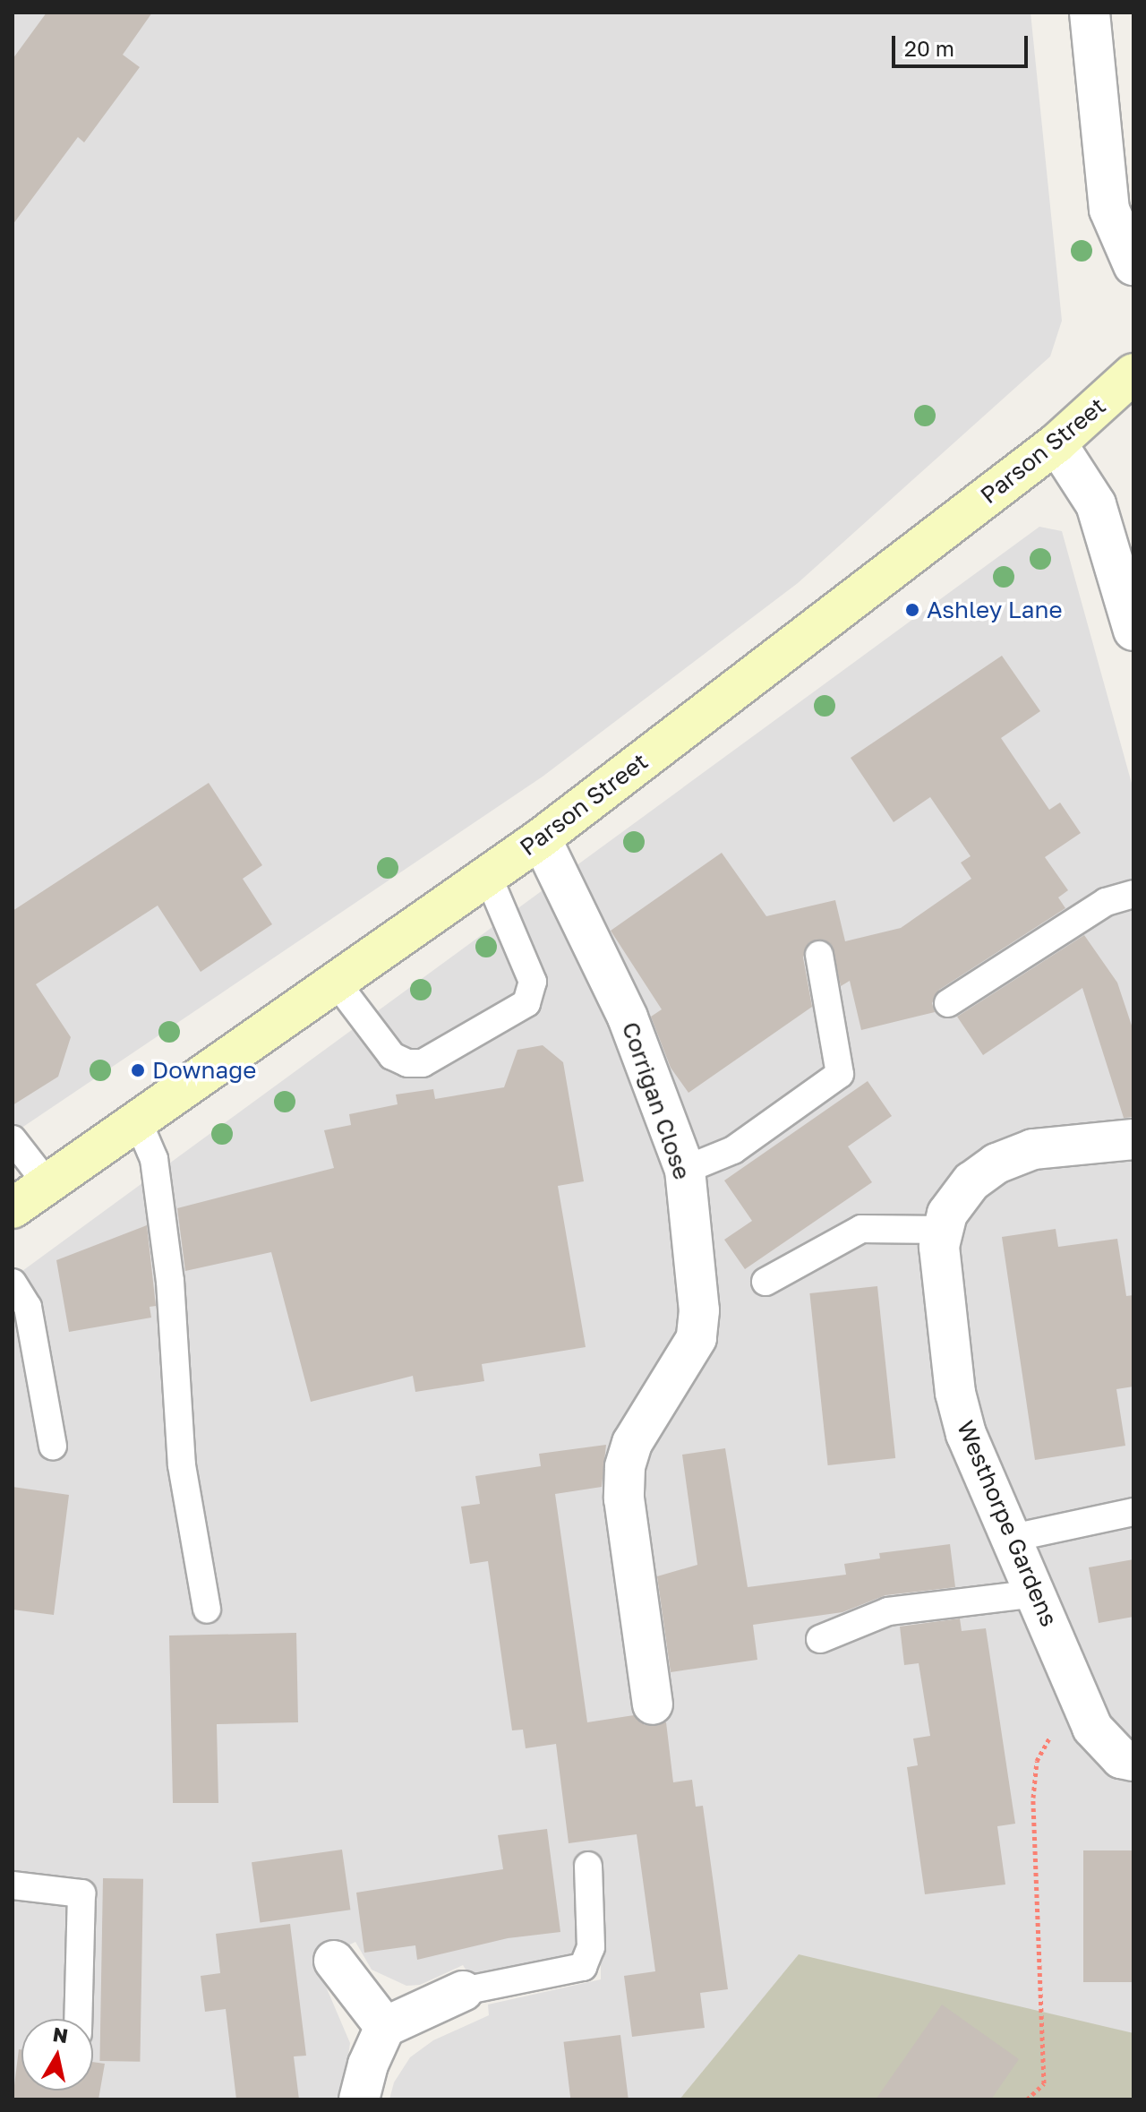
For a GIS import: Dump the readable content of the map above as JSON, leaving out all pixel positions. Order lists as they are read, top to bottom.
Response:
{
  "streets": {
    "main road": ["Parson Street"],
    "street": ["Corrigan Close", "Westhorpe Gardens"]
  },
  "crossings": [
    ["Parson Street", "Corrigan Close"]
  ],
  "places": ["Ashley Lane", "Downage"],
  "scale_bar": "20 m",
  "north": "top"
}
